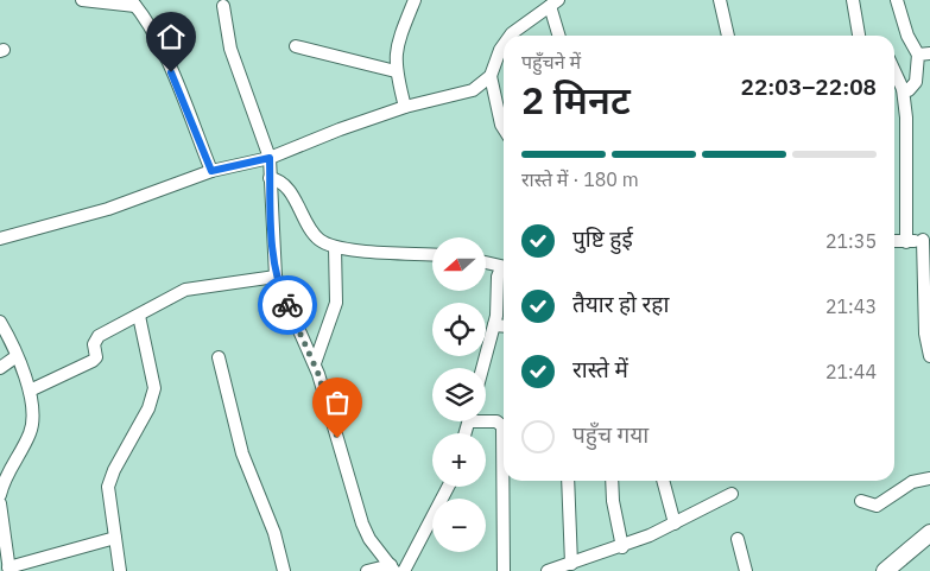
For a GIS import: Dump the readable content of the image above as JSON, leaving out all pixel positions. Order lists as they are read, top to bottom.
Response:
{
  "north": "left",
  "page": {
    "heading": ["2 मिनट", "पहुँचने में", "22:03–22:08"],
    "bar": "रास्ते में · 180 m",
    "list": [
      ["पुष्टि हुई", "21:35"],
      ["तैयार हो रहा", "21:43"],
      ["रास्ते में", "21:44"],
      "पहुँच गया"
    ],
    "map_buttons": ["+", "−"]
  }
}
